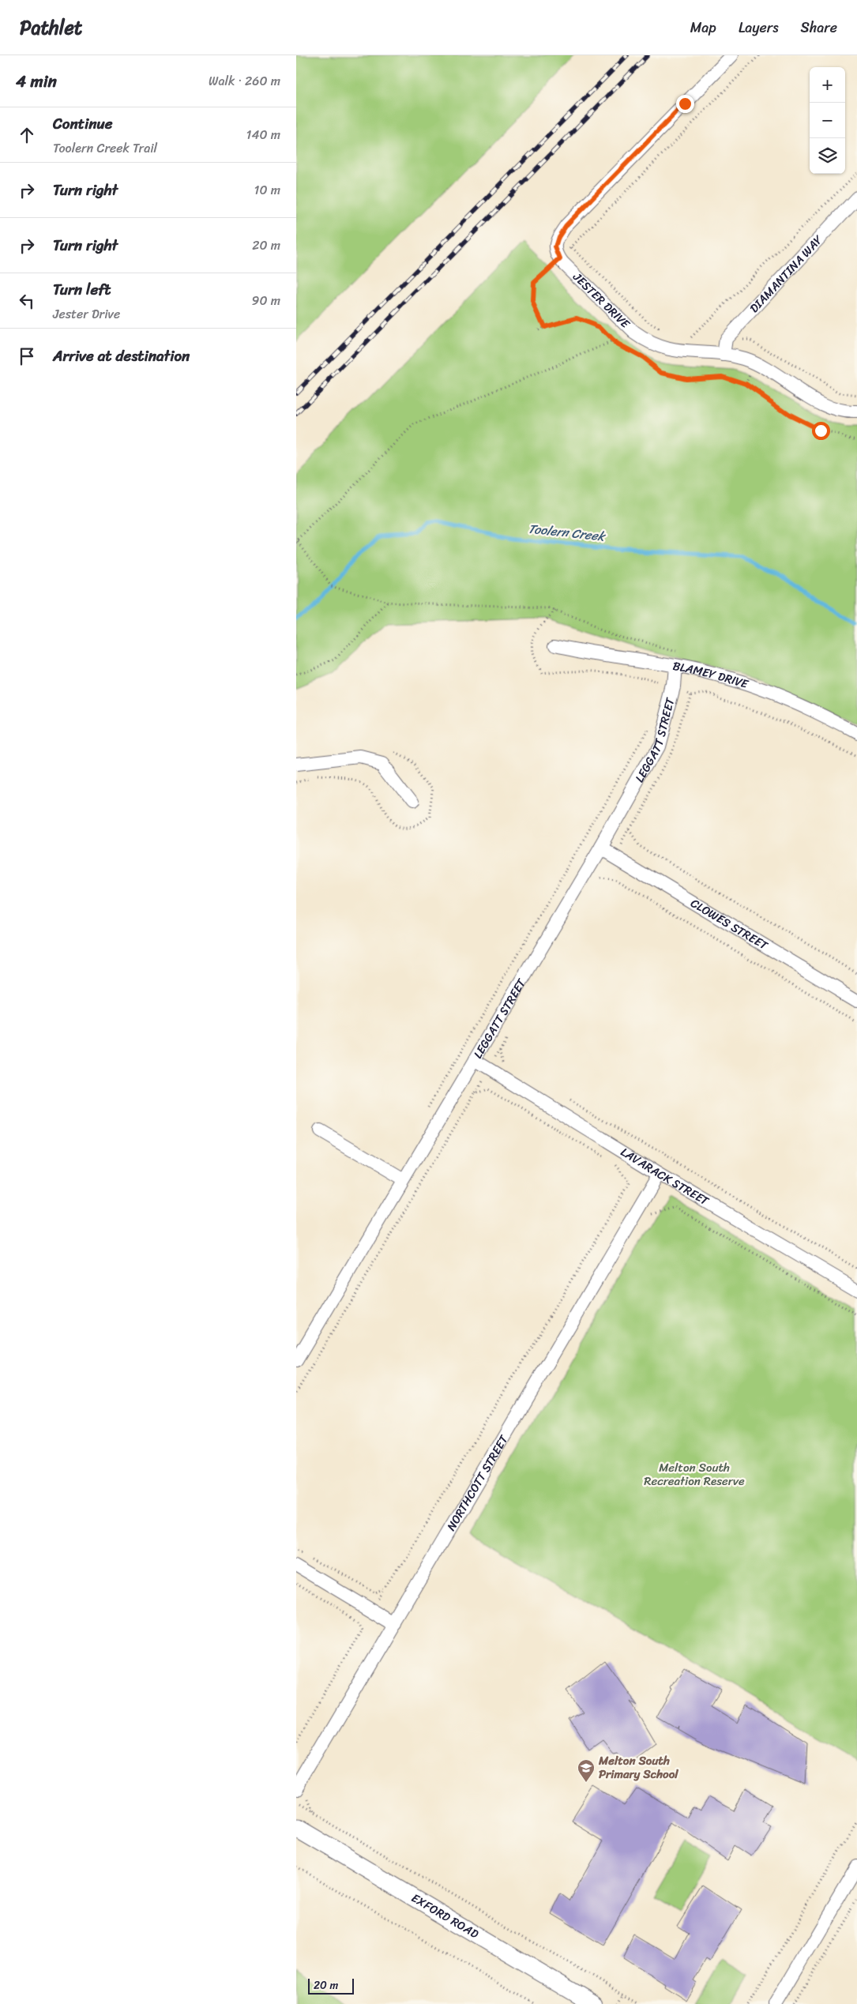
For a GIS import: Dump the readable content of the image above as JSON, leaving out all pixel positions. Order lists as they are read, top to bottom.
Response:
{
  "streets": {
    "street": [
      "DIAMANTINA WAY",
      "JESTER DRIVE",
      "BLAMEY DRIVE",
      "LEGGATT STREET",
      "CLOWES STREET",
      "LAVARACK STREET",
      "NORTHCOTT STREET",
      "EXFORD ROAD"
    ]
  },
  "crossings": [
    ["BLAMEY DRIVE", "LEGGATT STREET"],
    ["LEGGATT STREET", "CLOWES STREET"],
    ["LEGGATT STREET", "LAVARACK STREET"],
    ["LAVARACK STREET", "NORTHCOTT STREET"]
  ],
  "water": ["Toolern Creek"],
  "parks": ["Melton South Recreation Reserve"],
  "places": {
    "school or university": ["Melton South Primary School"]
  },
  "scale_bar": "20 m",
  "page": {
    "header": "Pathlet",
    "nav": ["Map", "Layers", "Share"],
    "heading": ["4 min", "Walk · 260 m"],
    "map_buttons": ["+", "−"],
    "list": [
      ["Continue", "Toolern Creek Trail", "140 m"],
      ["Turn right", "10 m"],
      ["Turn right", "20 m"],
      ["Turn left", "Jester Drive", "90 m"],
      "Arrive at destination"
    ],
    "scale": "20 m"
  }
}
